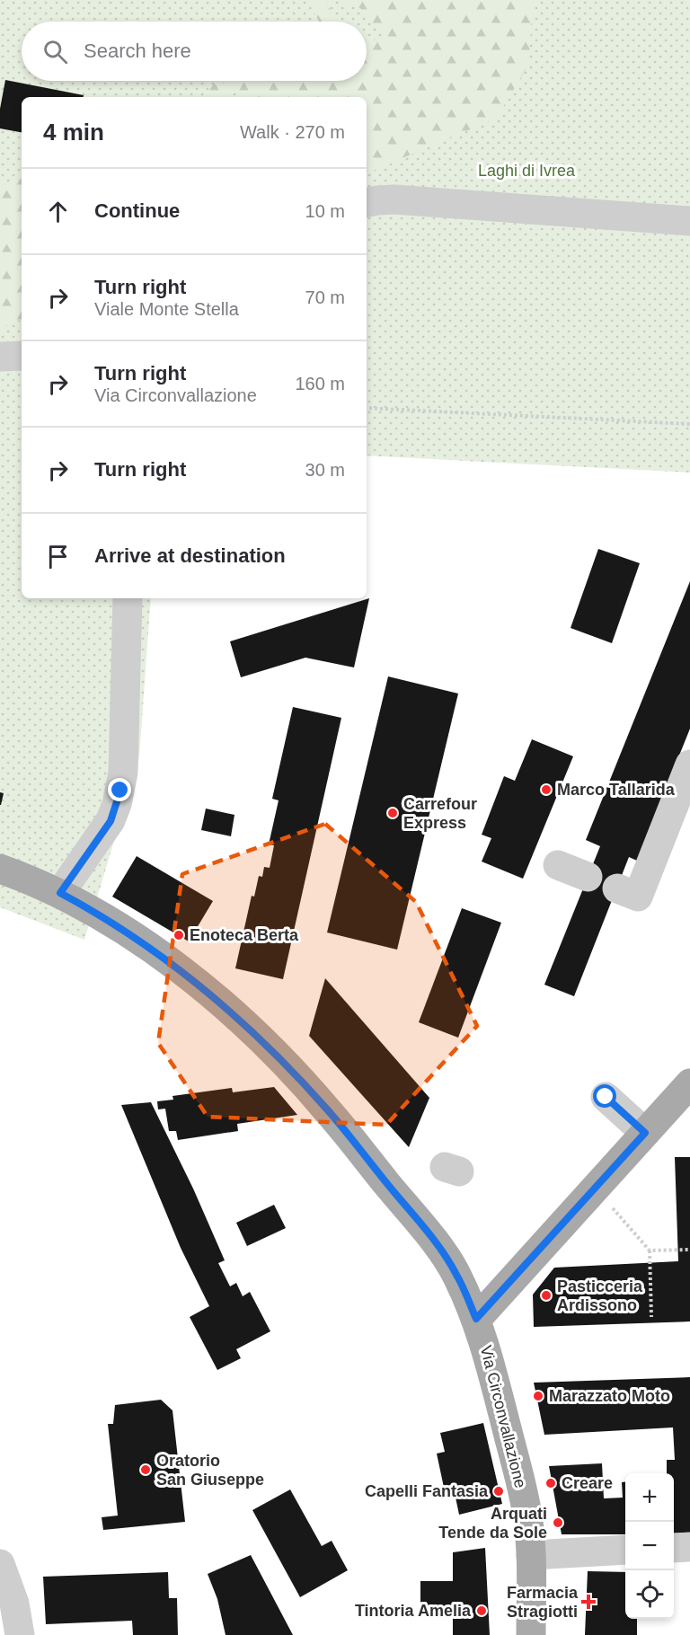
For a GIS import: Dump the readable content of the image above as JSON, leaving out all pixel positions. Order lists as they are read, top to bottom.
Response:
{
  "streets": {
    "main road": ["Via Circonvallazione"]
  },
  "parks": ["Laghi di Ivrea"],
  "places": {
    "other": [
      "Marco Tallarida",
      "Carrefour Express",
      "Enoteca Berta",
      "Pasticceria Ardissono",
      "Marazzato Moto",
      "Oratorio San Giuseppe",
      "Creare",
      "Capelli Fantasia",
      "Arquati Tende da Sole",
      "Tintoria Amelia"
    ],
    "health": ["Farmacia Stragiotti"]
  },
  "page": {
    "search": "Search here",
    "heading": ["4 min", "Walk · 270 m"],
    "list": [
      ["Continue", "10 m"],
      ["Turn right", "Viale Monte Stella", "70 m"],
      ["Turn right", "Via Circonvallazione", "160 m"],
      ["Turn right", "30 m"],
      "Arrive at destination"
    ],
    "map_buttons": ["+", "−"]
  }
}
